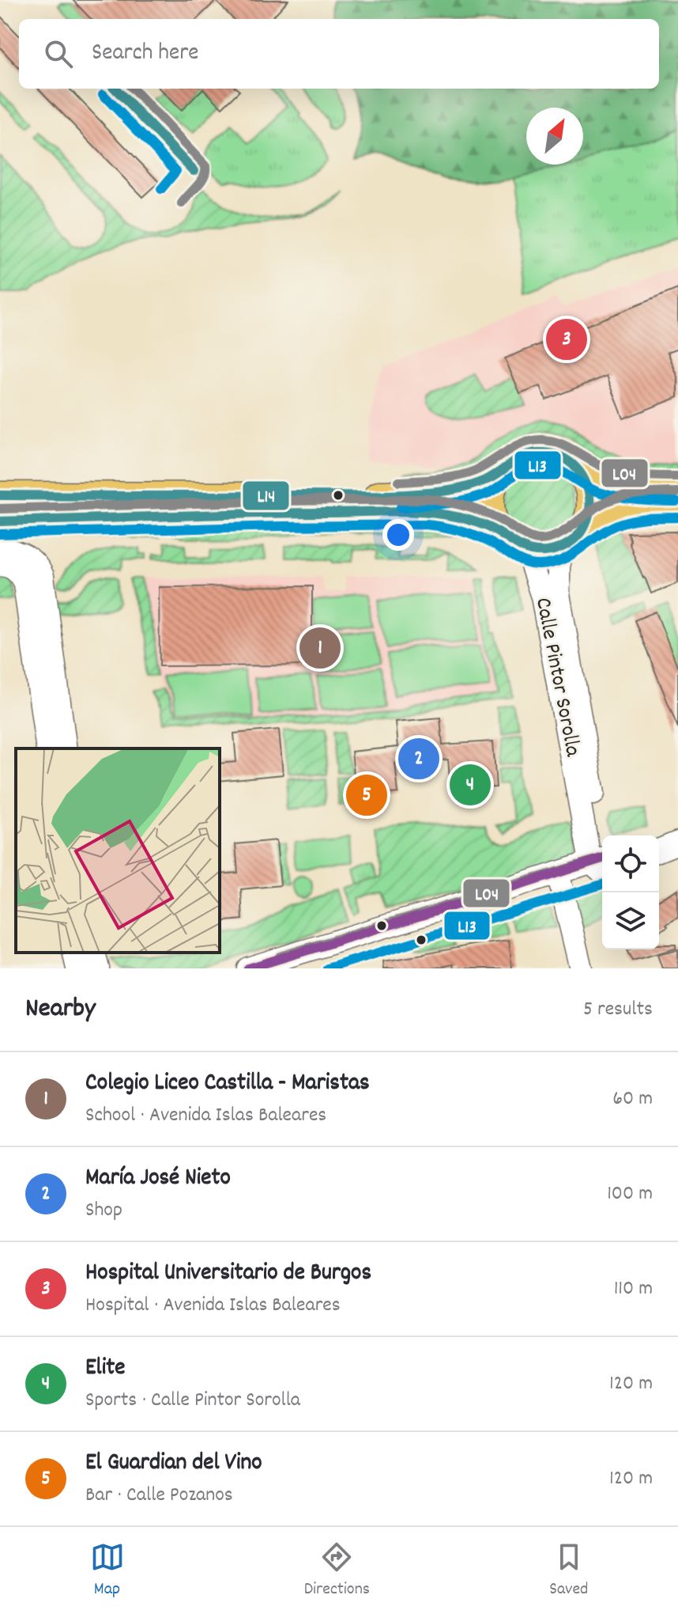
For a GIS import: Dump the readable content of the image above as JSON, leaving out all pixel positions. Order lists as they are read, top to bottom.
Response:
{
  "streets": {
    "street": ["Calle Pintor Sorolla"]
  },
  "lines": ["transit line L14", "transit line L04", "transit line L13"],
  "north": "top right",
  "page": {
    "search": "Search here",
    "pins": [
      "3",
      "1",
      "2",
      "4",
      "5"
    ],
    "heading": ["Nearby", "5 results"],
    "list": [
      {
        "mark": "1",
        "name": "Colegio Liceo Castilla - Maristas",
        "note": "School · Avenida Islas Baleares",
        "value": "60 m"
      },
      {
        "mark": "2",
        "name": "María José Nieto",
        "note": "Shop",
        "value": "100 m"
      },
      {
        "mark": "3",
        "name": "Hospital Universitario de Burgos",
        "note": "Hospital · Avenida Islas Baleares",
        "value": "110 m"
      },
      {
        "mark": "4",
        "name": "Elite",
        "note": "Sports · Calle Pintor Sorolla",
        "value": "120 m"
      },
      {
        "mark": "5",
        "name": "El Guardian del Vino",
        "note": "Bar · Calle Pozanos",
        "value": "120 m"
      }
    ],
    "nav": ["Map", "Directions", "Saved"]
  }
}
